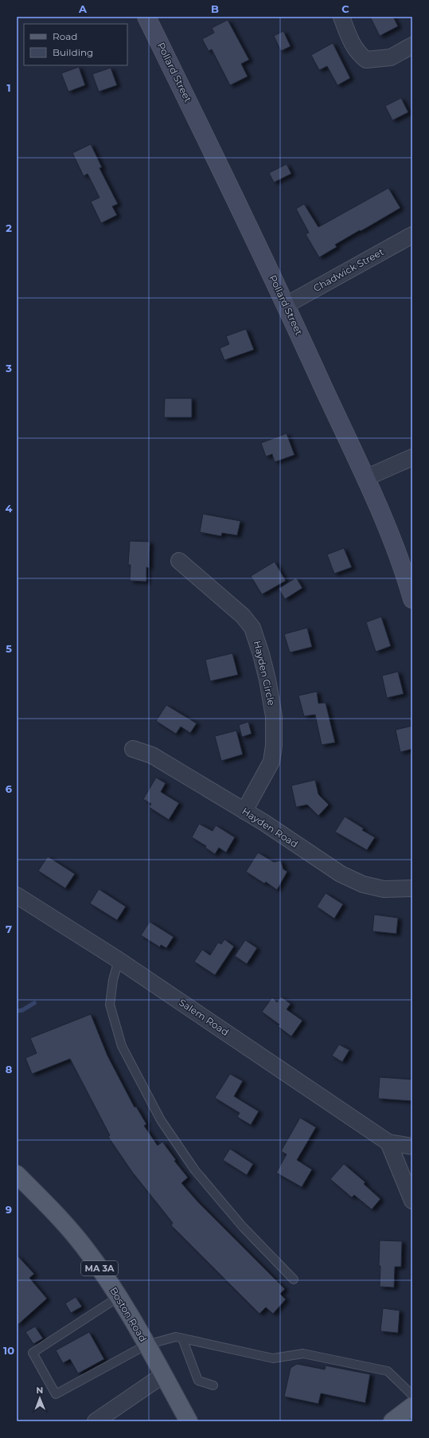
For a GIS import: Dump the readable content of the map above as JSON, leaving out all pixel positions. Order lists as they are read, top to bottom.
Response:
{
  "streets": {
    "main road": ["Pollard Street", "MA 3A", "Boston Road"],
    "street": [
      "Chadwick Street",
      "Hayden Circle",
      "Hayden Road",
      "Salem Road"
    ]
  },
  "crossings": [
    ["Pollard Street", "Chadwick Street"],
    ["Hayden Circle", "Hayden Road"]
  ],
  "legend": ["Road", "Building"],
  "north": "top",
  "grid": {
    "columns": ["A", "B", "C"],
    "rows": [
      "1",
      "2",
      "3",
      "4",
      "5",
      "6",
      "7",
      "8",
      "9",
      "10"
    ]
  }
}
